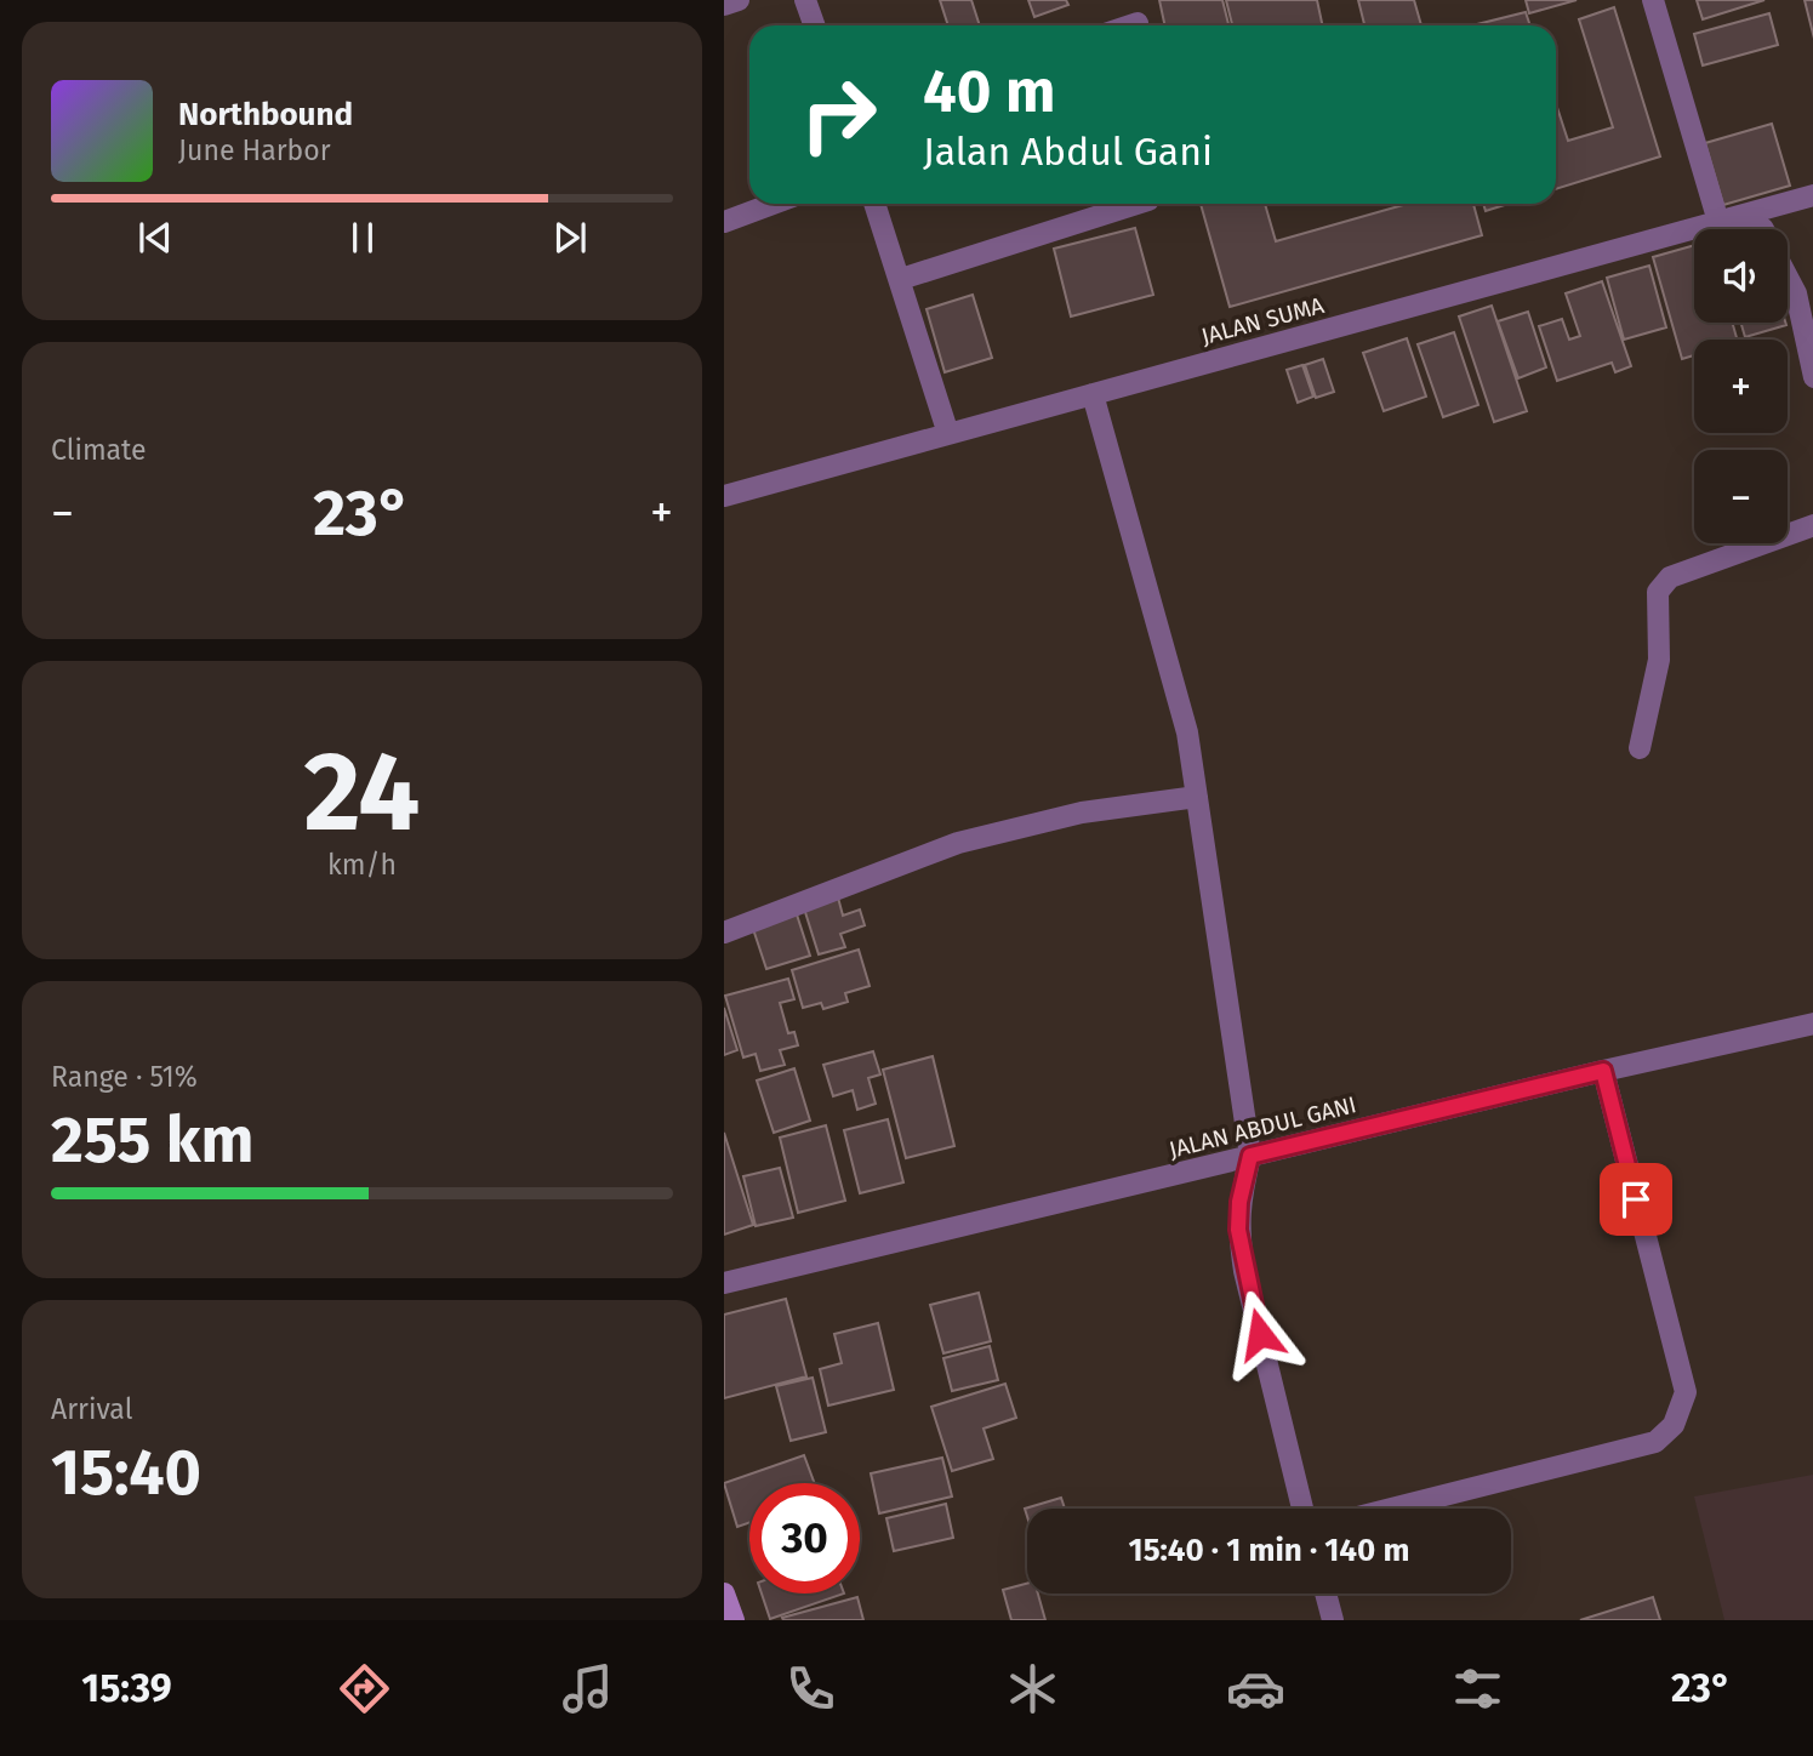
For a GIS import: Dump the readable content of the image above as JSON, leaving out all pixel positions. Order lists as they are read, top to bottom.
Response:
{
  "streets": {
    "street": ["JALAN SUMA", "JALAN ABDUL GANI"]
  },
  "page": {
    "turn": ["40 m", "Jalan Abdul Gani"],
    "song": ["Northbound", "June Harbor"],
    "map_buttons": ["+", "−"],
    "tile": [
      "Climate",
      ["24", "km/h"],
      ["Range · 51%", "255 km"],
      ["Arrival", "15:40"]
    ],
    "heat": ["−", "23°", "+"],
    "limit": "30",
    "trip": "15:40 · 1 min · 140 m",
    "tabs": ["15:39", "23°"]
  }
}
